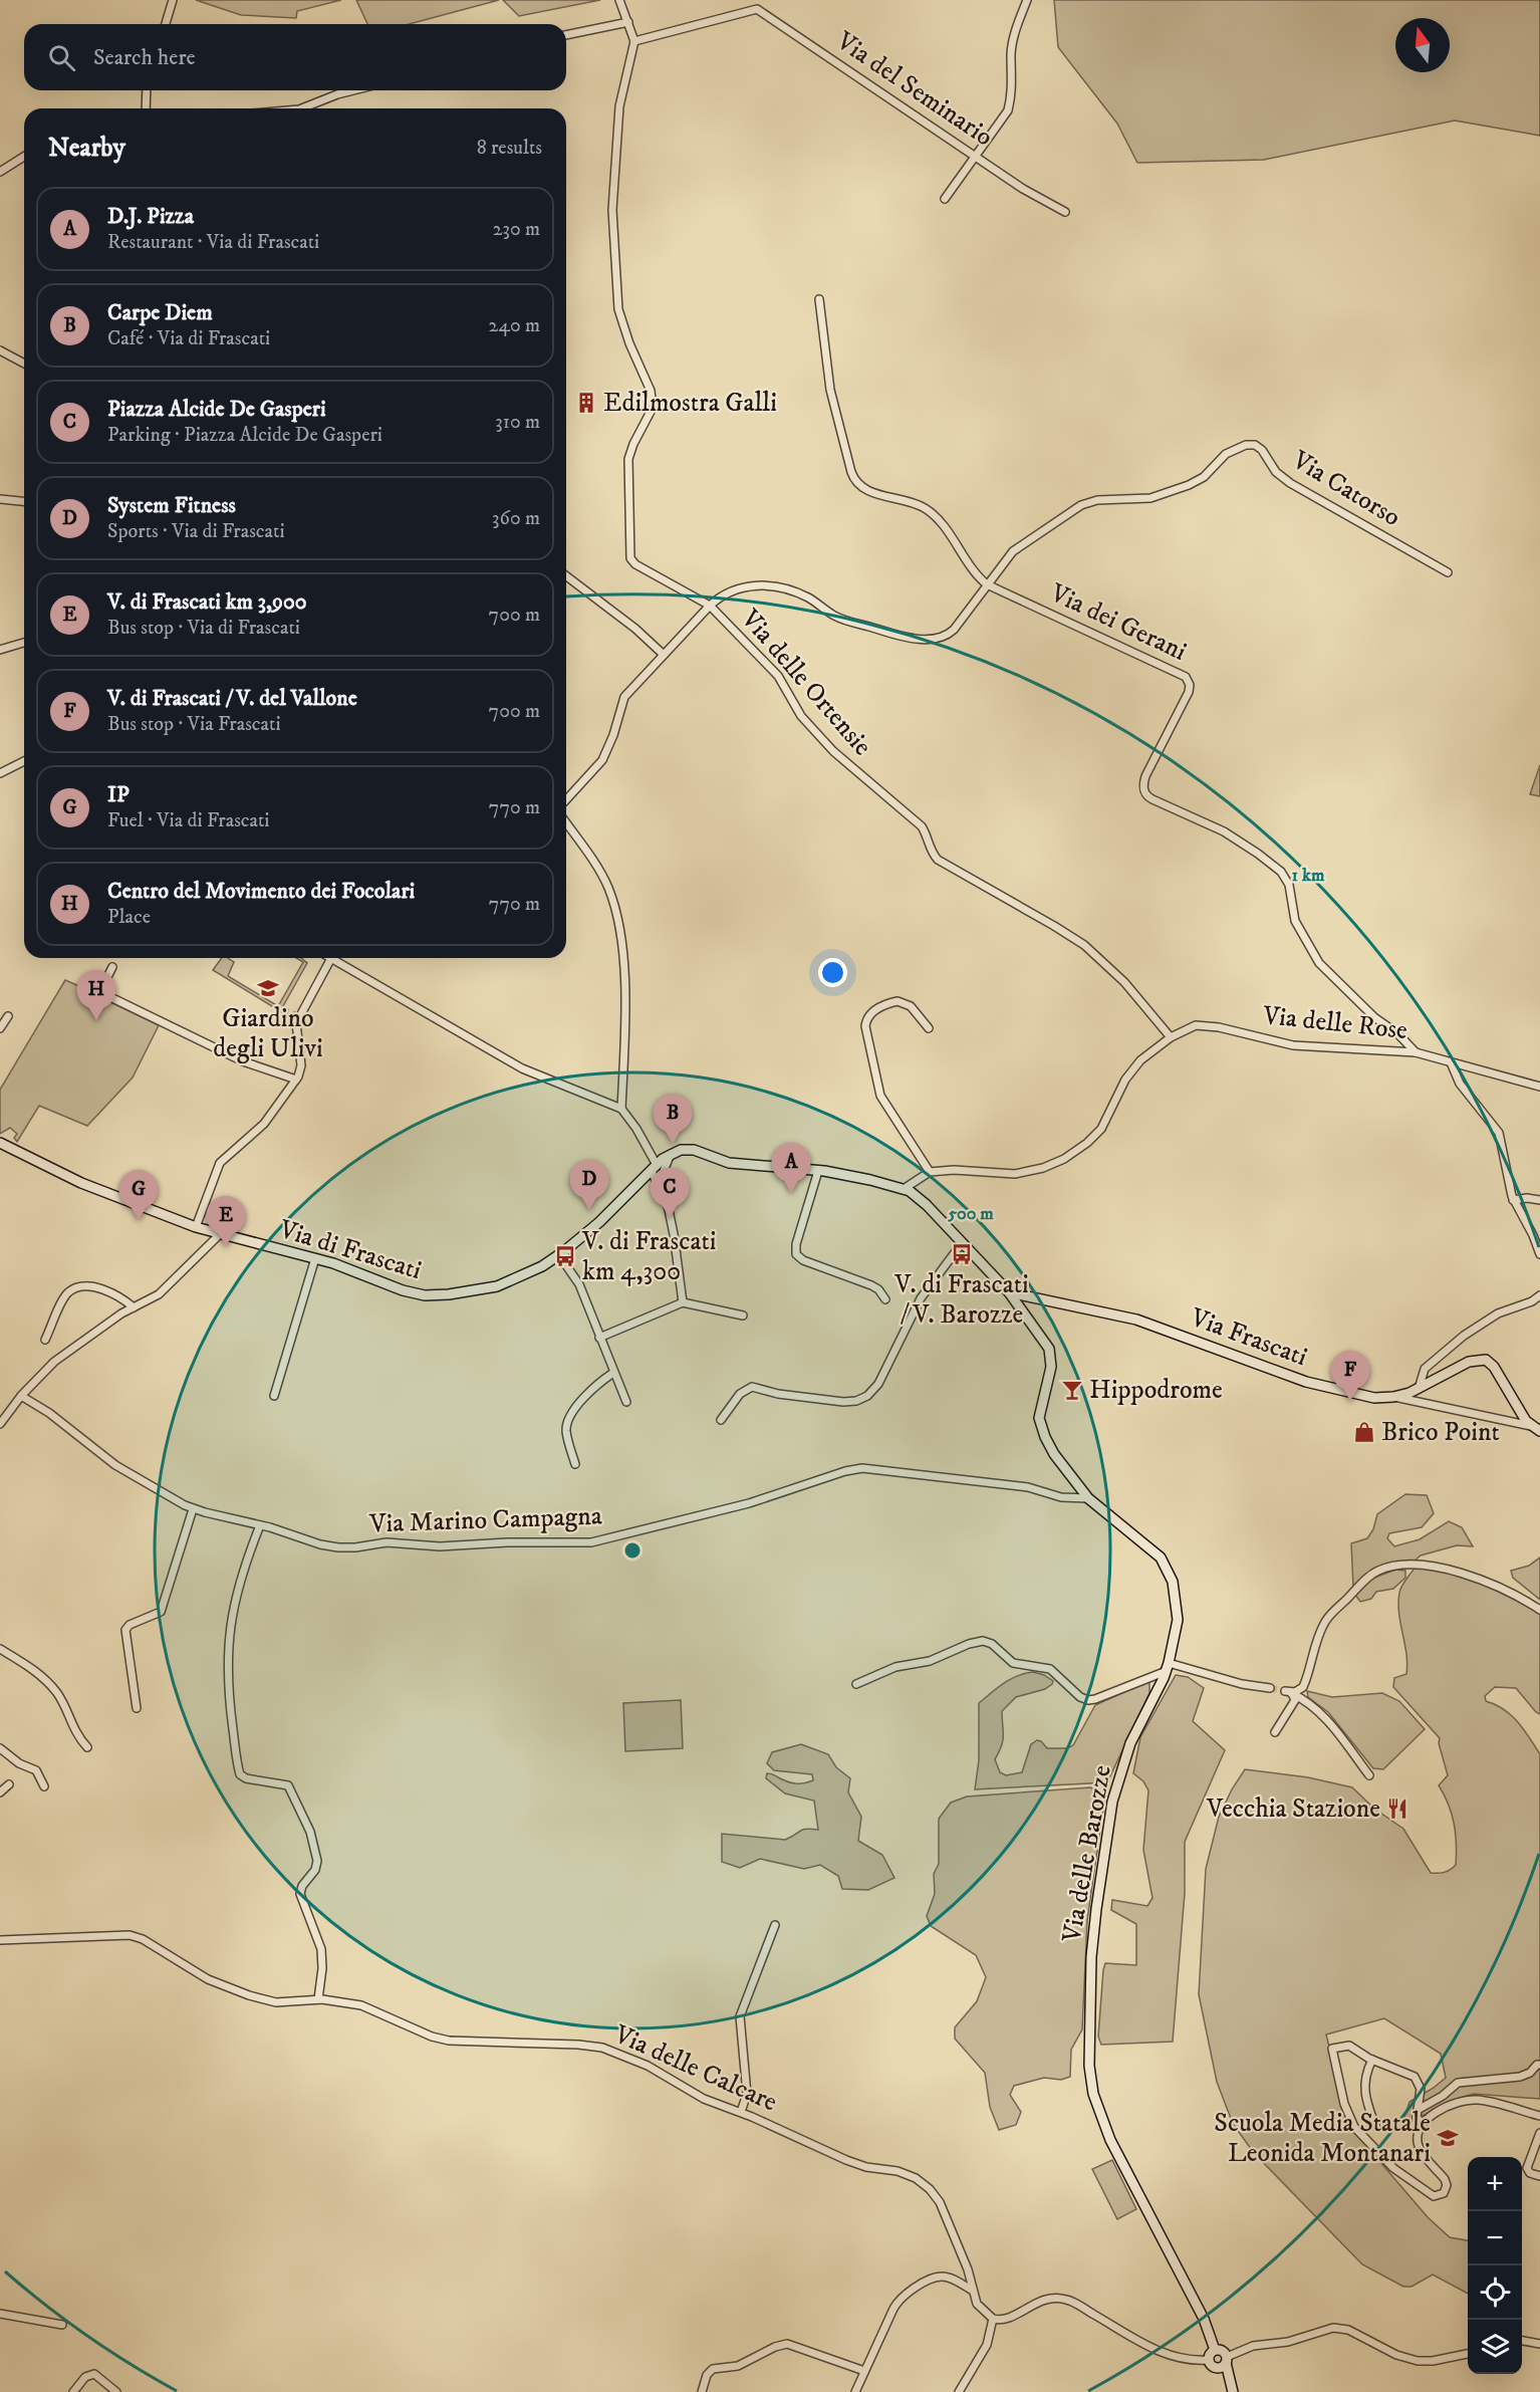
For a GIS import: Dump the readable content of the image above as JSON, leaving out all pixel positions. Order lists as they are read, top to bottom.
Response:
{
  "streets": {
    "main road": ["Via di Frascati", "Via Frascati", "Via delle Barozze"],
    "street": [
      "Via del Seminario",
      "Via Catorso",
      "Via dei Gerani",
      "Via delle Ortensie",
      "Via delle Rose",
      "Via Marino Campagna",
      "Via delle Calcare"
    ]
  },
  "crossings": [
    ["Via del Seminario", "Via delle Ortensie"],
    ["Via Catorso", "Via dei Gerani"],
    ["Via Catorso", "Via delle Ortensie"],
    ["Via dei Gerani", "Via delle Rose"],
    ["Via delle Ortensie", "Via delle Rose"],
    ["Via di Frascati", "Via Frascati"],
    ["Via di Frascati", "Via delle Barozze"],
    ["Via Frascati", "Via delle Barozze"],
    ["Via Marino Campagna", "Via delle Barozze"]
  ],
  "places": {
    "building": ["Edilmostra Galli"],
    "school or university": ["Giardino degli Ulivi", "Scuola Media Statale Leonida Montanari"],
    "bus stop": ["V. di Frascati / V. Barozze", "V. di Frascati km 4,300"],
    "bar": ["Hippodrome"],
    "shop": ["Brico Point"],
    "restaurant": ["Vecchia Stazione"]
  },
  "north": "top",
  "page": {
    "search": "Search here",
    "heading": ["Nearby", "8 results"],
    "list": [
      {
        "mark": "A",
        "name": "D.J. Pizza",
        "note": "Restaurant · Via di Frascati",
        "value": "230 m"
      },
      {
        "mark": "B",
        "name": "Carpe Diem",
        "note": "Café · Via di Frascati",
        "value": "240 m"
      },
      {
        "mark": "C",
        "name": "Piazza Alcide De Gasperi",
        "note": "Parking · Piazza Alcide De Gasperi",
        "value": "310 m"
      },
      {
        "mark": "D",
        "name": "System Fitness",
        "note": "Sports · Via di Frascati",
        "value": "360 m"
      },
      {
        "mark": "E",
        "name": "V. di Frascati km 3,900",
        "note": "Bus stop · Via di Frascati",
        "value": "700 m"
      },
      {
        "mark": "F",
        "name": "V. di Frascati / V. del Vallone",
        "note": "Bus stop · Via Frascati",
        "value": "700 m"
      },
      {
        "mark": "G",
        "name": "IP",
        "note": "Fuel · Via di Frascati",
        "value": "770 m"
      },
      {
        "mark": "H",
        "name": "Centro del Movimento dei Focolari",
        "note": "Place",
        "value": "770 m"
      }
    ],
    "pins": [
      "H",
      "B",
      "A",
      "D",
      "C",
      "G",
      "E",
      "F"
    ],
    "map_buttons": ["+", "−"]
  },
  "rings": ["1 km", "500 m"]
}
